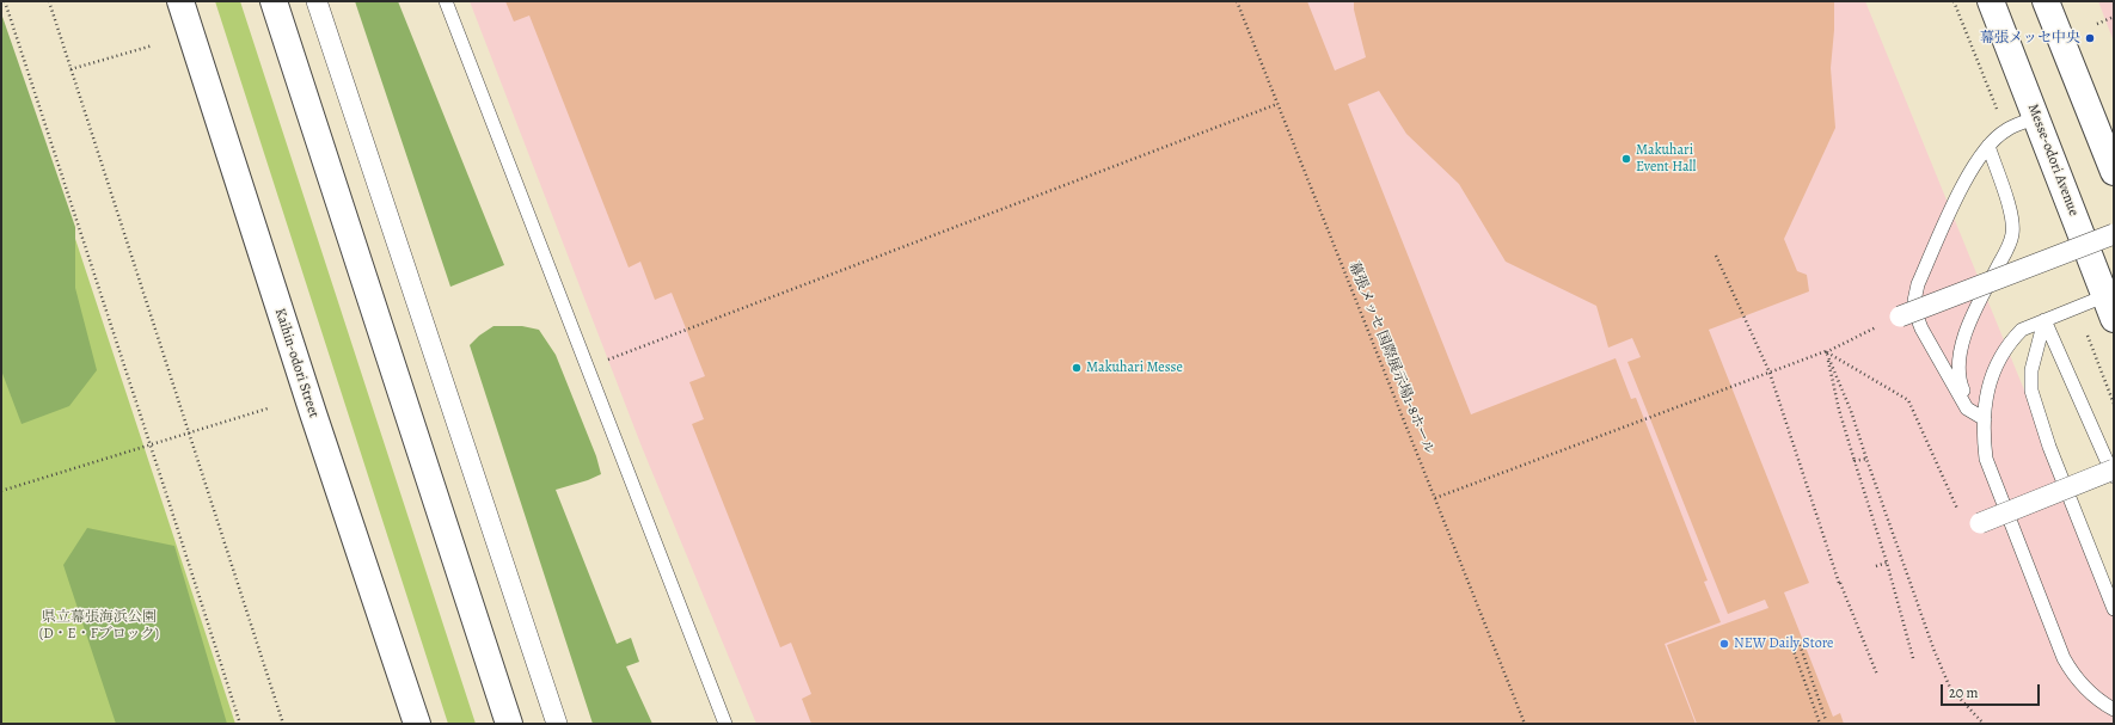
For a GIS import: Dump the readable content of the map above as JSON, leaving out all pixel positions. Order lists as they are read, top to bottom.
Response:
{
  "streets": {
    "street": ["Messe-odori Avenue", "Kaihin-odori Street"],
    "path": ["幕張メッセ 国際展示場1-8ホール"]
  },
  "parks": ["県立幕張海浜公園 (D・E・Fブロック)"],
  "places": [
    "幕張メッセ中央",
    "Makuhari Event Hall",
    "Makuhari Messe",
    "NEW Daily Store"
  ],
  "scale_bar": "20 m"
}
